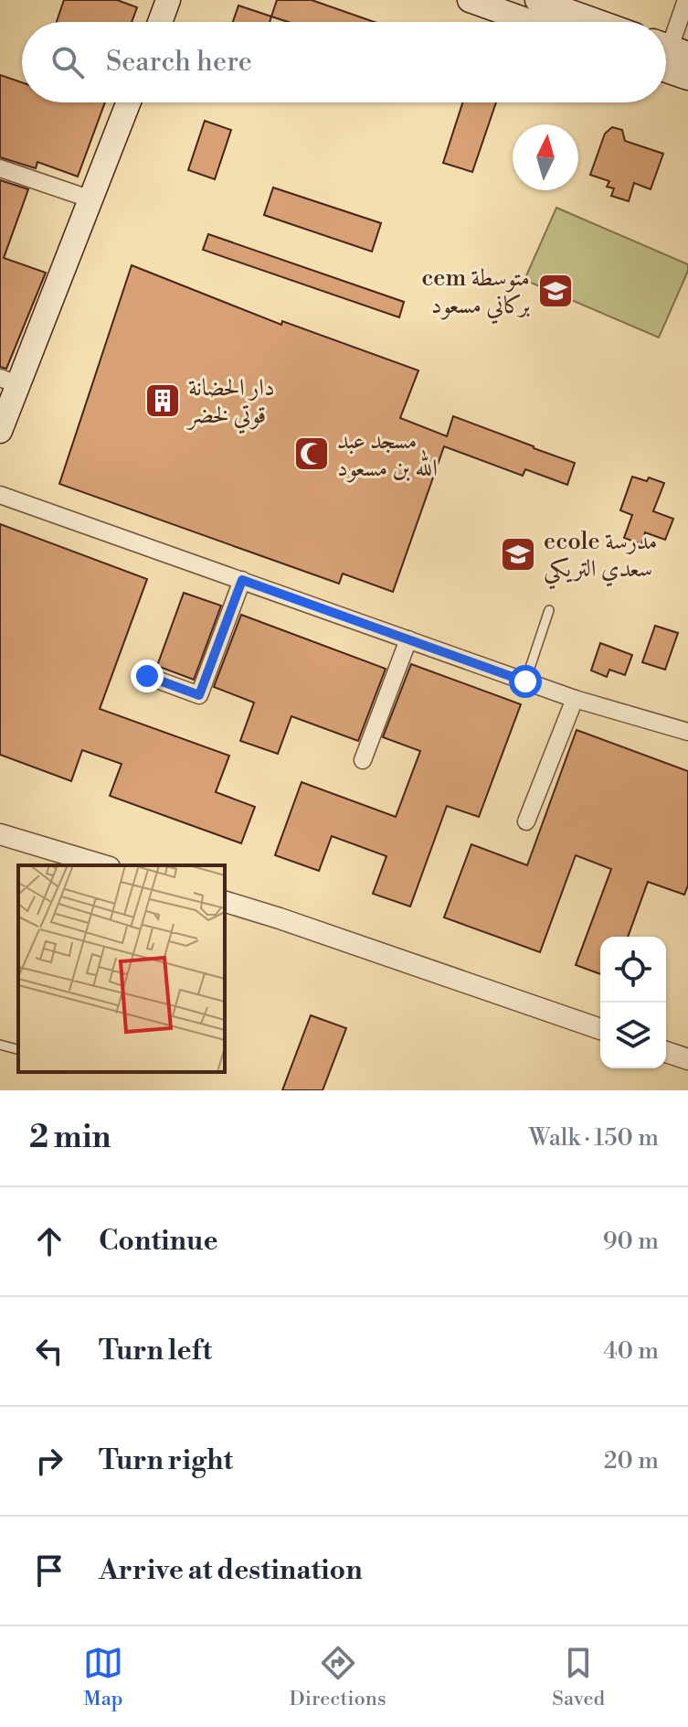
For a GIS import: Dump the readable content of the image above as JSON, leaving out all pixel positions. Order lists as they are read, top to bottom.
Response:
{
  "places": {
    "school or university": ["cem متوسطة بركاني مسعود", "ecole مدرسة سعدي التريكي"],
    "building": ["دار الحضانة قوتي لخضر"],
    "mosque": ["مسجد عبد الله بن مسعود"]
  },
  "north": "top",
  "page": {
    "search": "Search here",
    "heading": ["2 min", "Walk · 150 m"],
    "list": [
      ["Continue", "90 m"],
      ["Turn left", "40 m"],
      ["Turn right", "20 m"],
      "Arrive at destination"
    ],
    "nav": ["Map", "Directions", "Saved"]
  }
}
